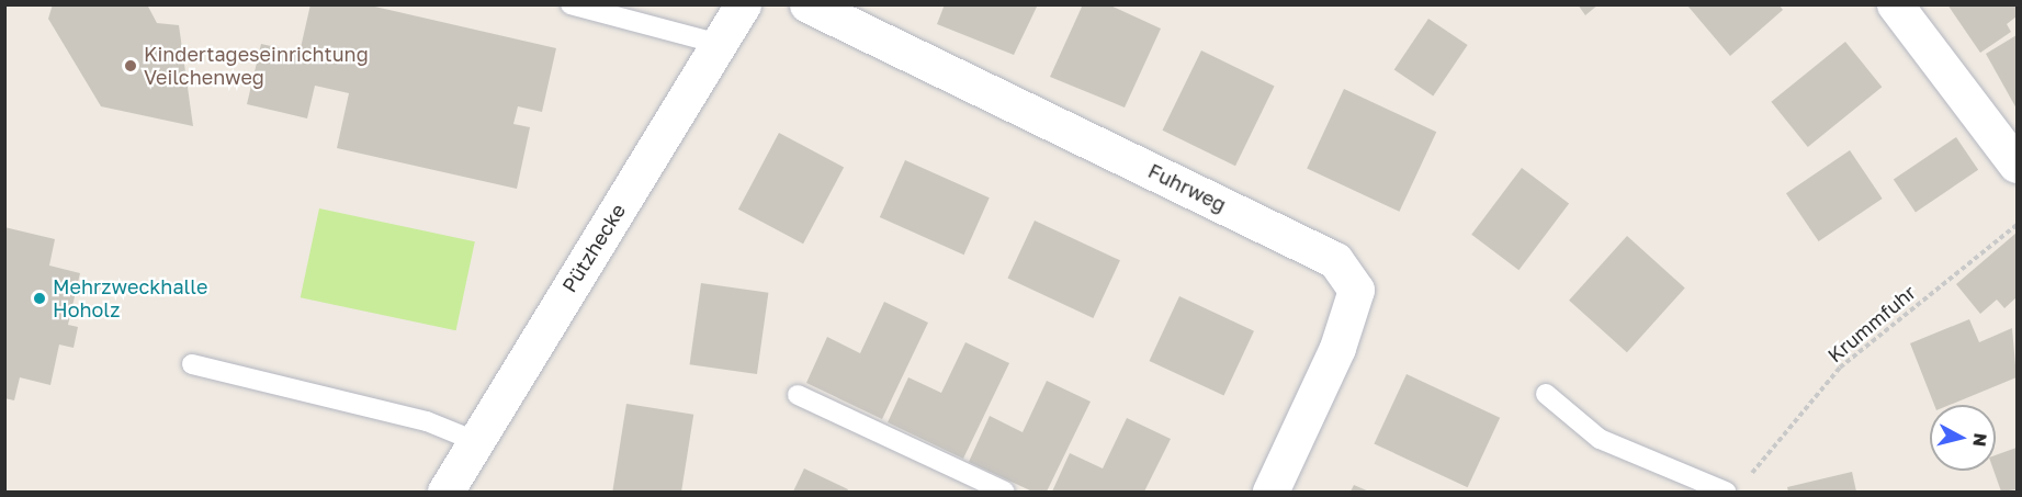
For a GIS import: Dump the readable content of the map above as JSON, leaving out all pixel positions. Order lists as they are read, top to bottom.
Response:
{
  "streets": {
    "street": ["Fuhrweg", "Pützhecke"],
    "path": ["Krummfuhr"]
  },
  "places": ["Kindertageseinrichtung Veilchenweg", "Mehrzweckhalle Hoholz"],
  "north": "right"
}
